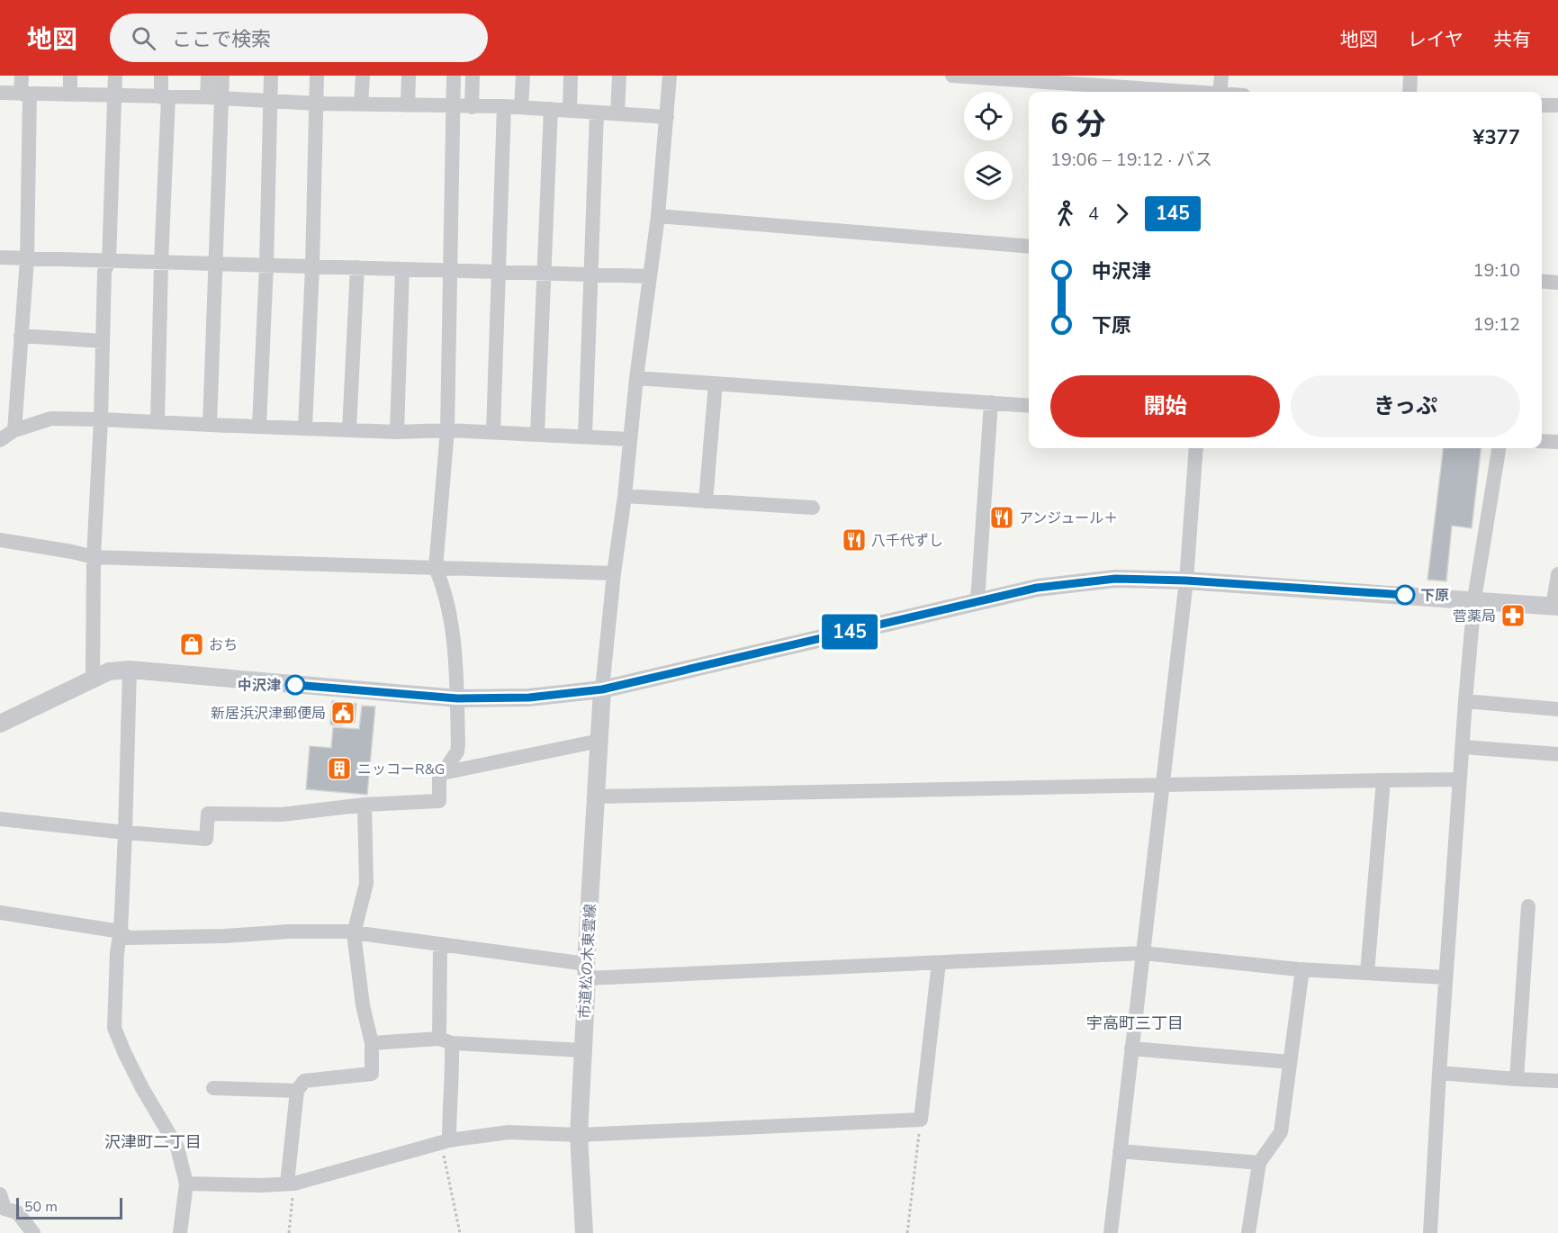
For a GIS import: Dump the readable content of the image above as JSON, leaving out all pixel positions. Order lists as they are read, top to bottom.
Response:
{
  "streets": {
    "street": ["市道松の木東雲線"]
  },
  "districts": ["宇高町三丁目", "沢津町二丁目"],
  "places": {
    "restaurant": ["アンジュール＋", "八千代ずし"],
    "other": ["下原", "中沢津"],
    "pharmacy": ["菅薬局"],
    "shop": ["おち"],
    "public building": ["新居浜沢津郵便局"],
    "building": ["ニッコーR&G"]
  },
  "lines": ["bus line 145"],
  "scale_bar": "50 m",
  "page": {
    "header": "地図",
    "search": "ここで検索",
    "nav": ["地図", "レイヤ", "共有"],
    "on_map": "145",
    "heading": ["6 分", "19:06 – 19:12 · バス", "¥377"],
    "legs": ["4", "145"],
    "list": [
      {
        "name": "中沢津",
        "value": "19:10"
      },
      {
        "name": "下原",
        "value": "19:12"
      }
    ],
    "buttons": ["開始", "きっぷ"],
    "scale": "50 m"
  }
}
